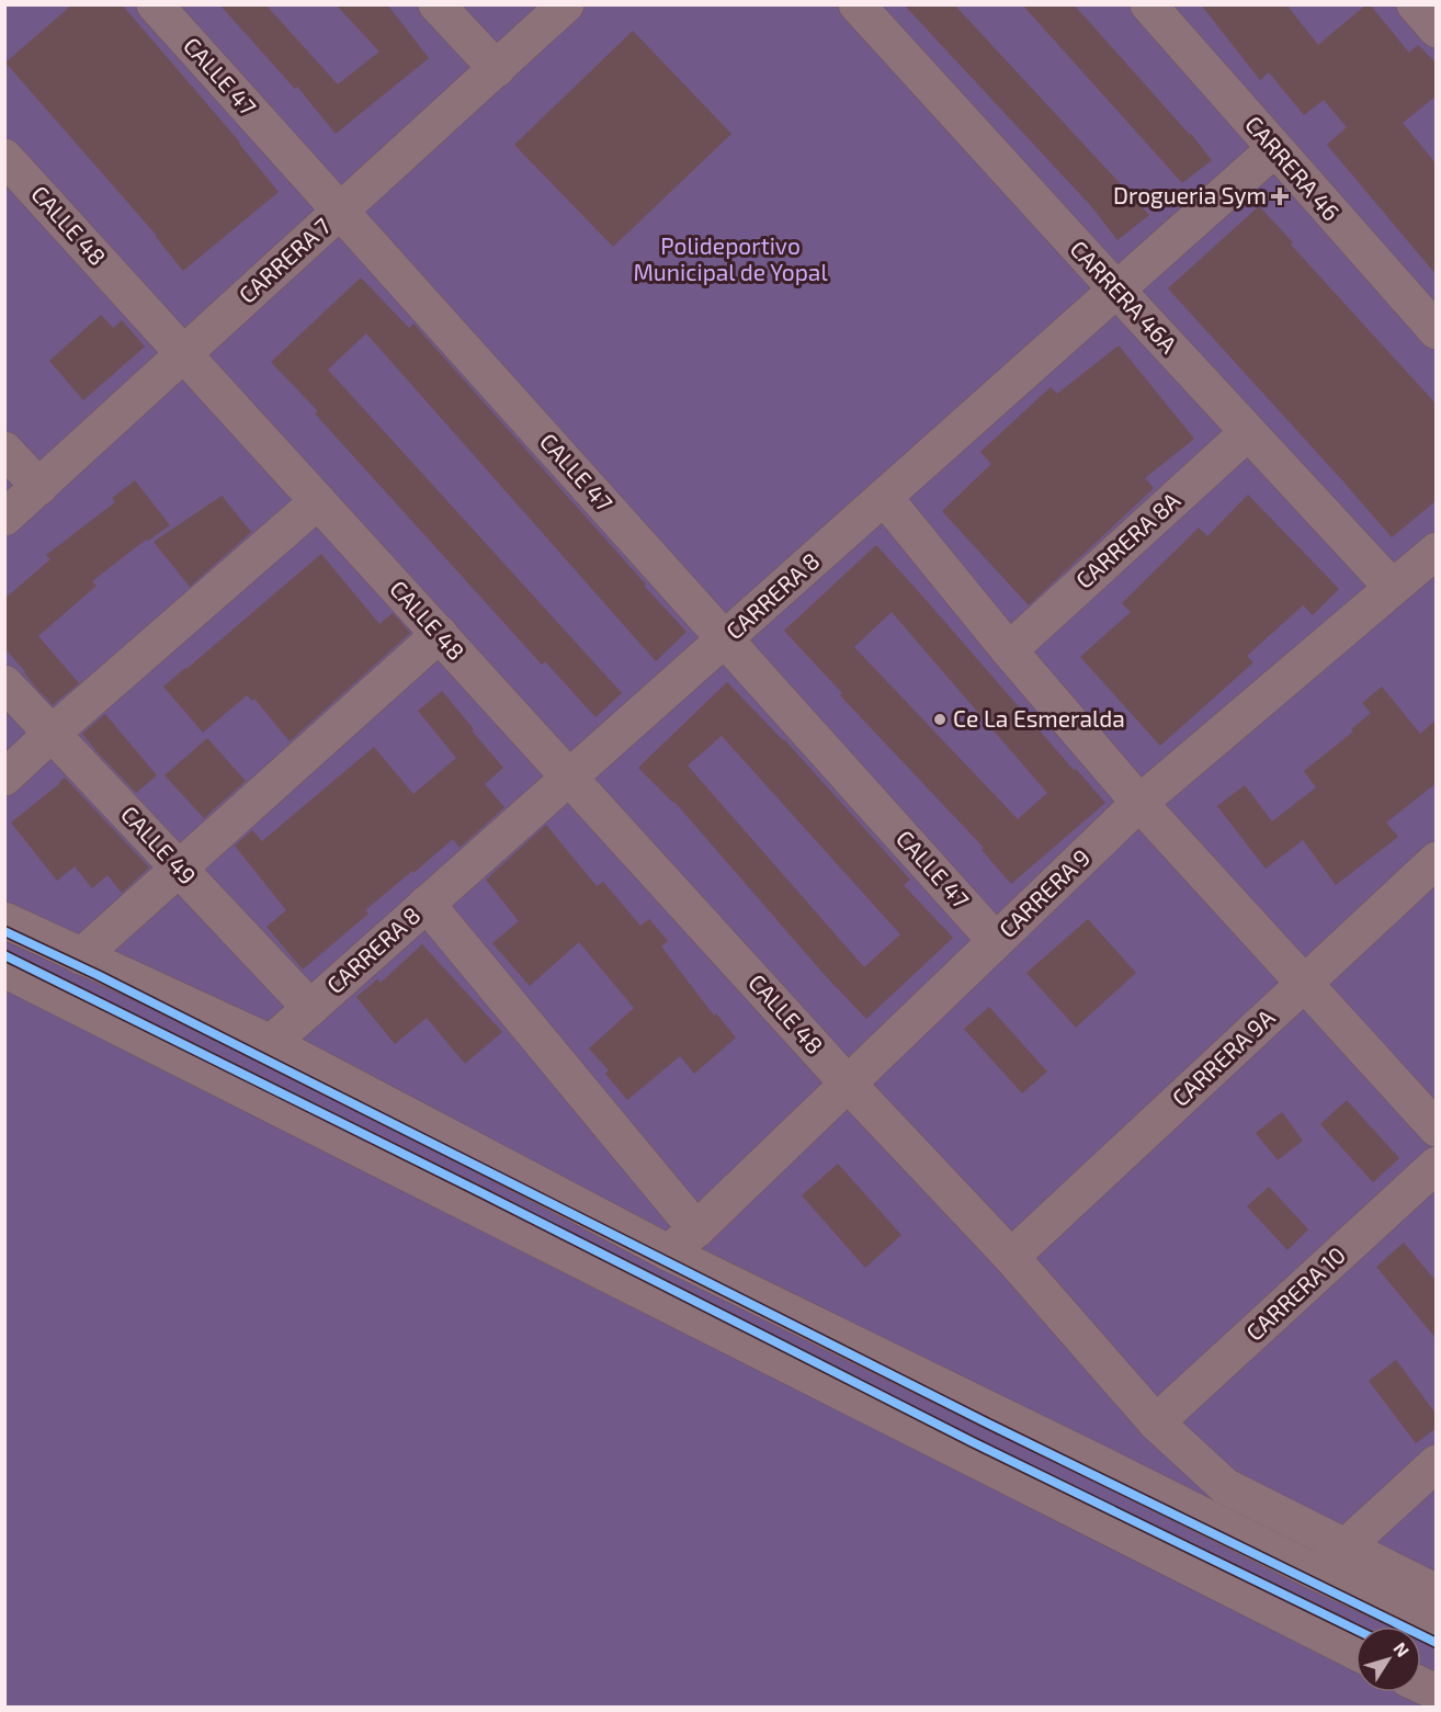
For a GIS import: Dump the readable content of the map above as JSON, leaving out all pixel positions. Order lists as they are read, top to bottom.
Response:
{
  "streets": {
    "street": [
      "CALLE 47",
      "CARRERA 46",
      "CALLE 48",
      "CARRERA 7",
      "CARRERA 46A",
      "CARRERA 8A",
      "CARRERA 8",
      "CALLE 49",
      "CARRERA 9",
      "CARRERA 9A",
      "CARRERA 10"
    ]
  },
  "crossings": [
    ["CALLE 47", "CARRERA 7"],
    ["CALLE 47", "CARRERA 8"],
    ["CALLE 47", "CARRERA 9"],
    ["CARRERA 46", "CARRERA 8"],
    ["CALLE 48", "CARRERA 7"],
    ["CALLE 48", "CARRERA 8"],
    ["CALLE 48", "CARRERA 9"],
    ["CALLE 48", "CARRERA 9A"],
    ["CALLE 48", "CARRERA 10"],
    ["CARRERA 46A", "CARRERA 8A"],
    ["CARRERA 46A", "CARRERA 8"],
    ["CARRERA 46A", "CARRERA 9"],
    ["CARRERA 8", "CALLE 49"]
  ],
  "parks": ["Polideportivo Municipal de Yopal"],
  "places": {
    "health": ["Drogueria Sym"],
    "other": ["Ce La Esmeralda"]
  },
  "north": "top right"
}
